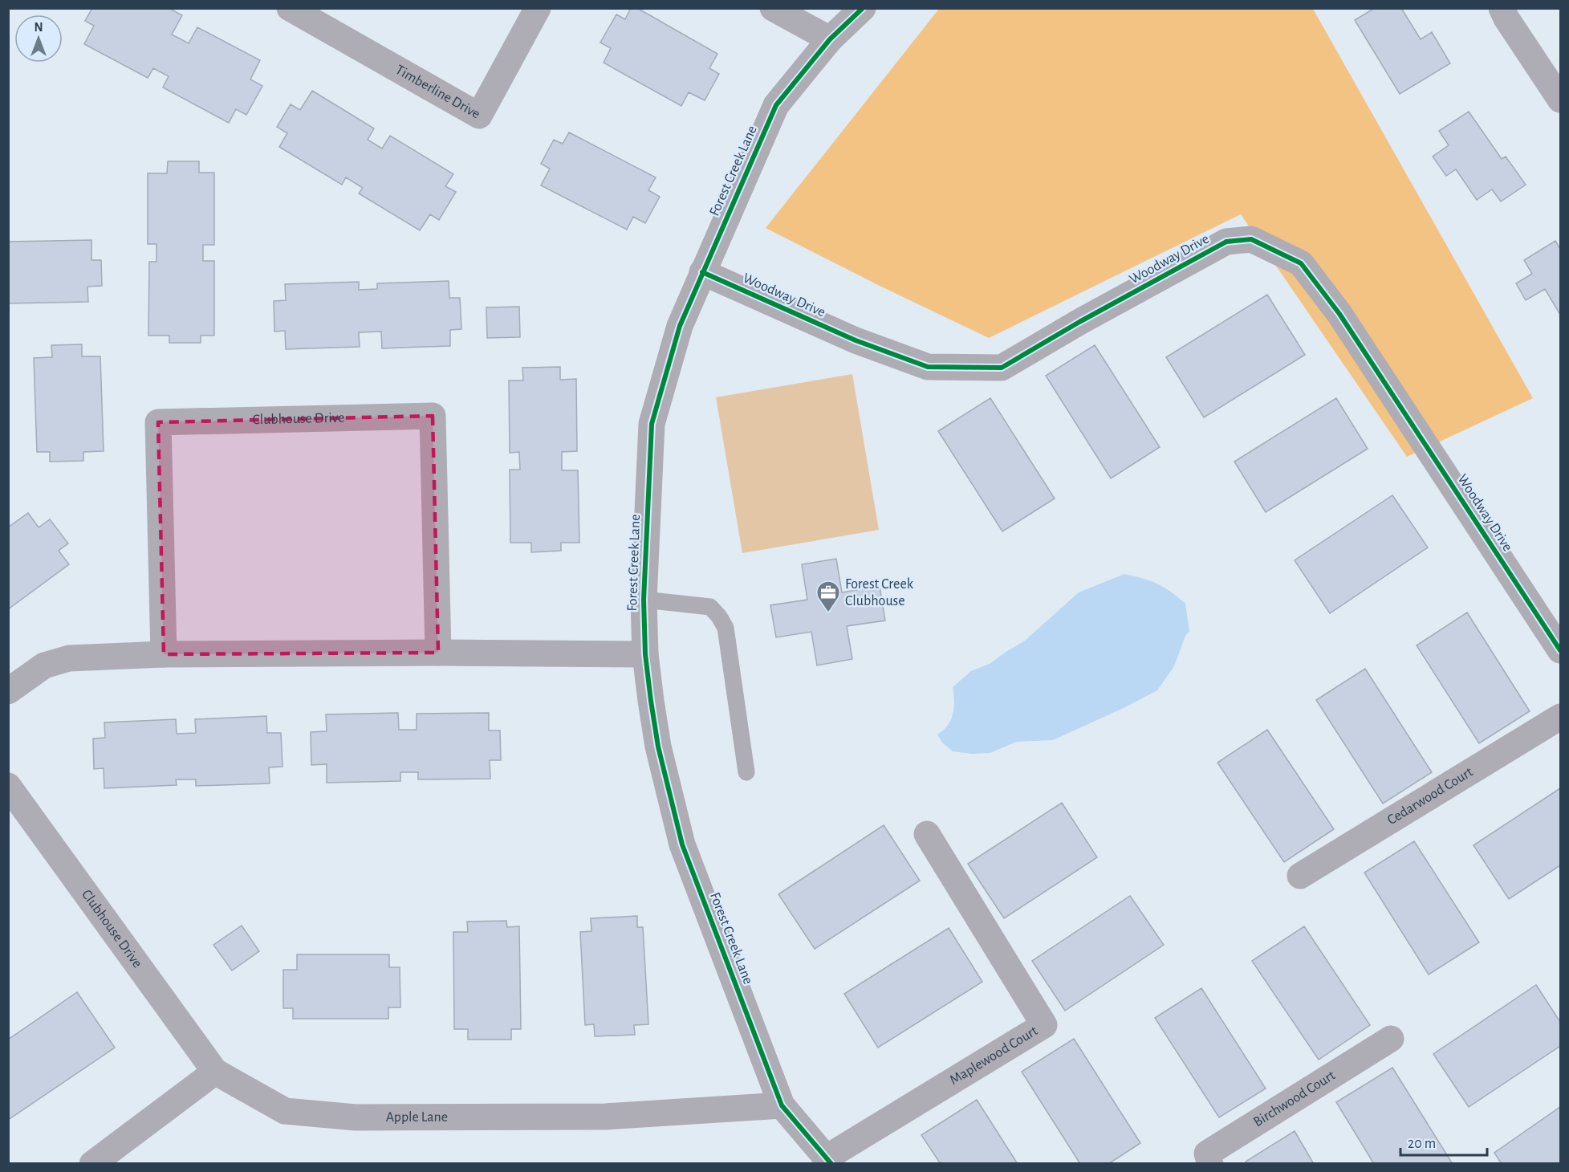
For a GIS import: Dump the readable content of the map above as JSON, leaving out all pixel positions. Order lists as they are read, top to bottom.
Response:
{
  "streets": {
    "street": [
      "Timberline Drive",
      "Forest Creek Lane",
      "Woodway Drive",
      "Clubhouse Drive",
      "Cedarwood Court",
      "Maplewood Court",
      "Birchwood Court",
      "Apple Lane"
    ]
  },
  "crossings": [
    ["Forest Creek Lane", "Woodway Drive"],
    ["Forest Creek Lane", "Maplewood Court"],
    ["Forest Creek Lane", "Apple Lane"],
    ["Clubhouse Drive", "Apple Lane"]
  ],
  "places": {
    "office": ["Forest Creek Clubhouse"]
  },
  "scale_bar": "20 m",
  "north": "top"
}
